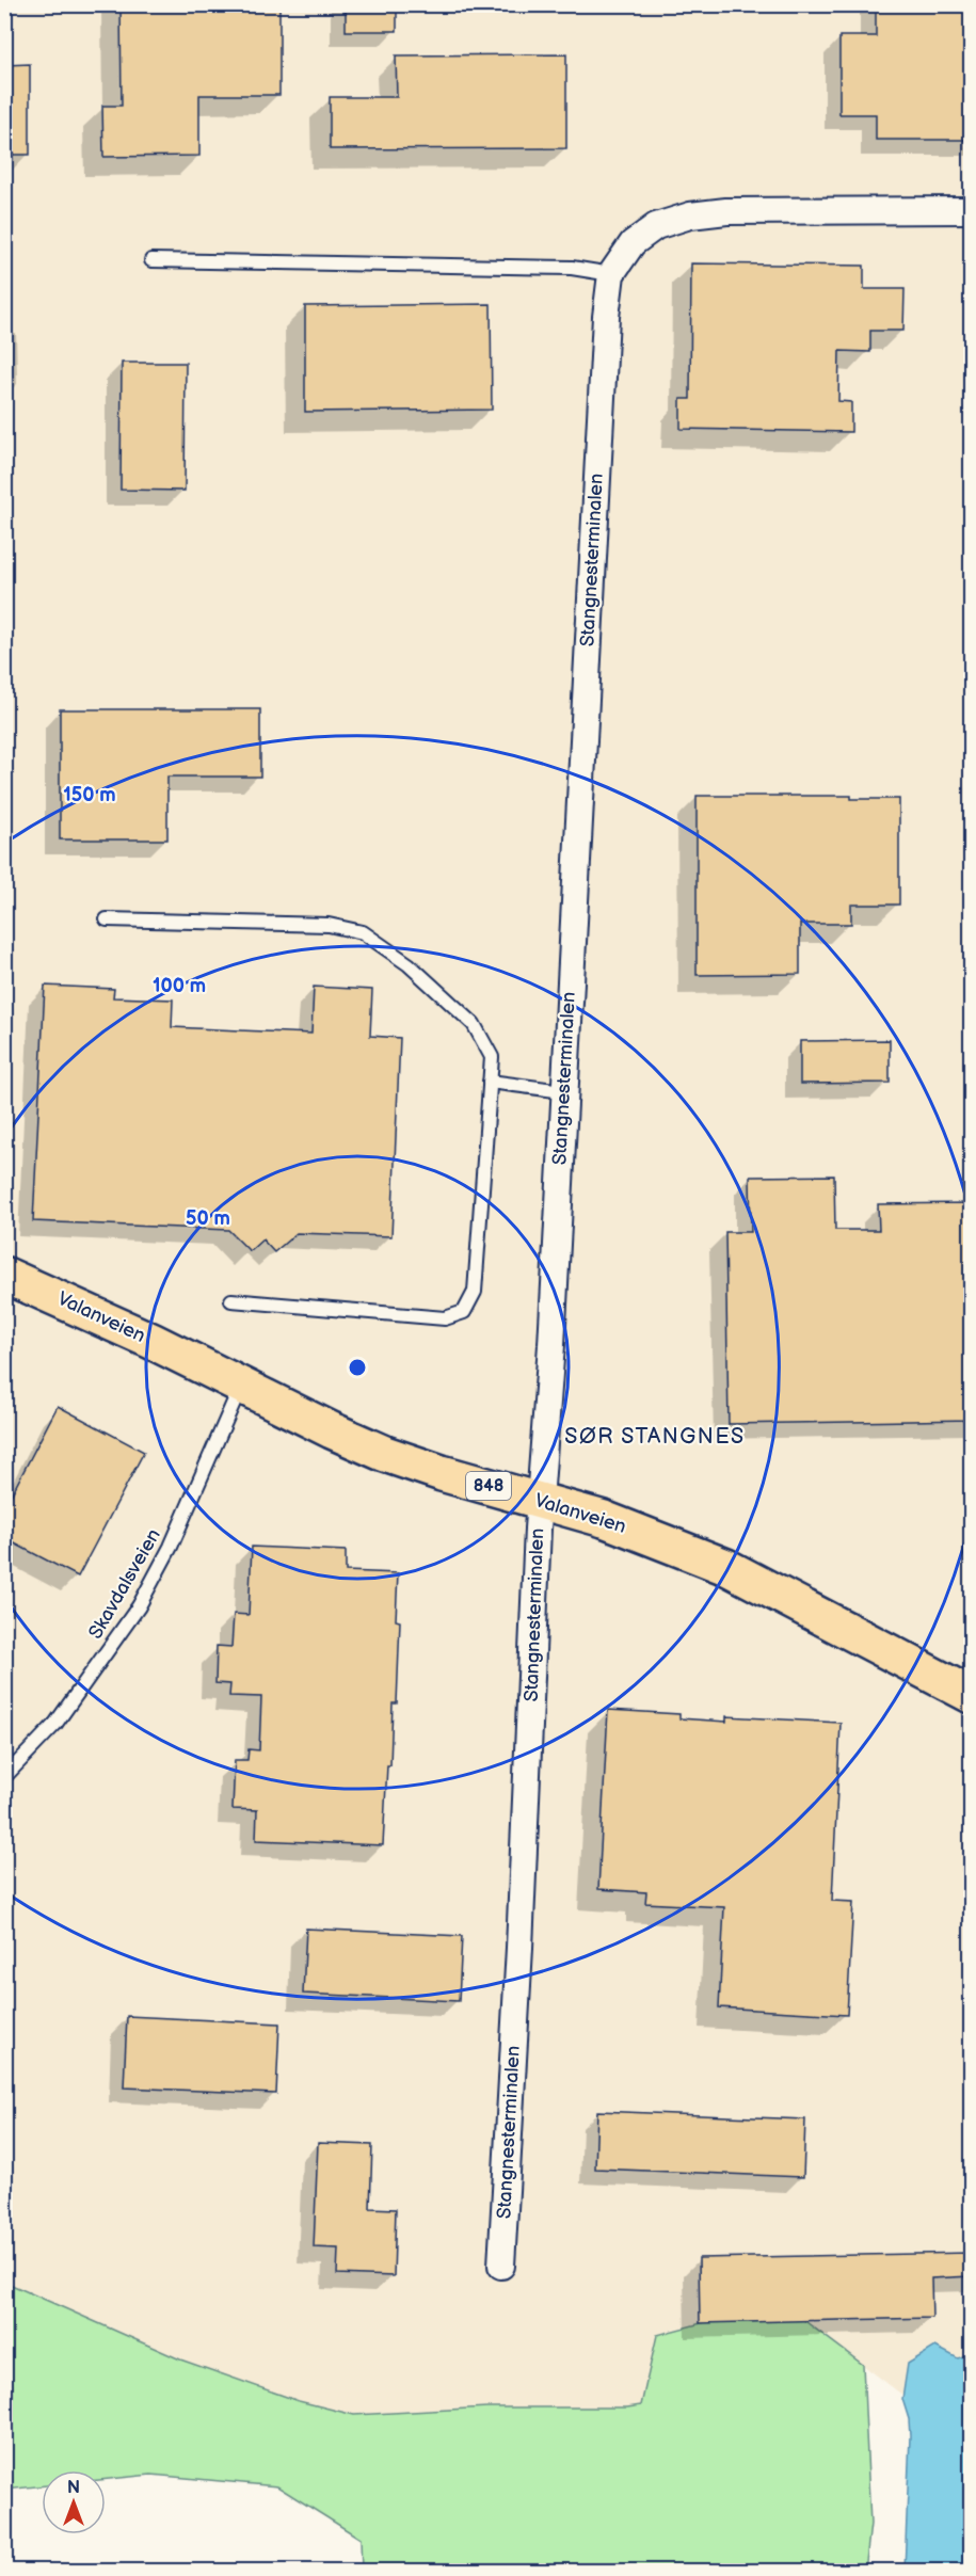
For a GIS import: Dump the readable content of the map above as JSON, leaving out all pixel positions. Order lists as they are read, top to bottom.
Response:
{
  "streets": {
    "main road": ["Valanveien", "848"],
    "street": ["Stangnesterminalen"],
    "lane": ["Skavdalsveien"]
  },
  "crossings": [
    ["Stangnesterminalen", "Valanveien"],
    ["Valanveien", "Skavdalsveien"]
  ],
  "districts": ["SØR STANGNES"],
  "north": "top",
  "rings": ["150 m", "100 m", "50 m"]
}
